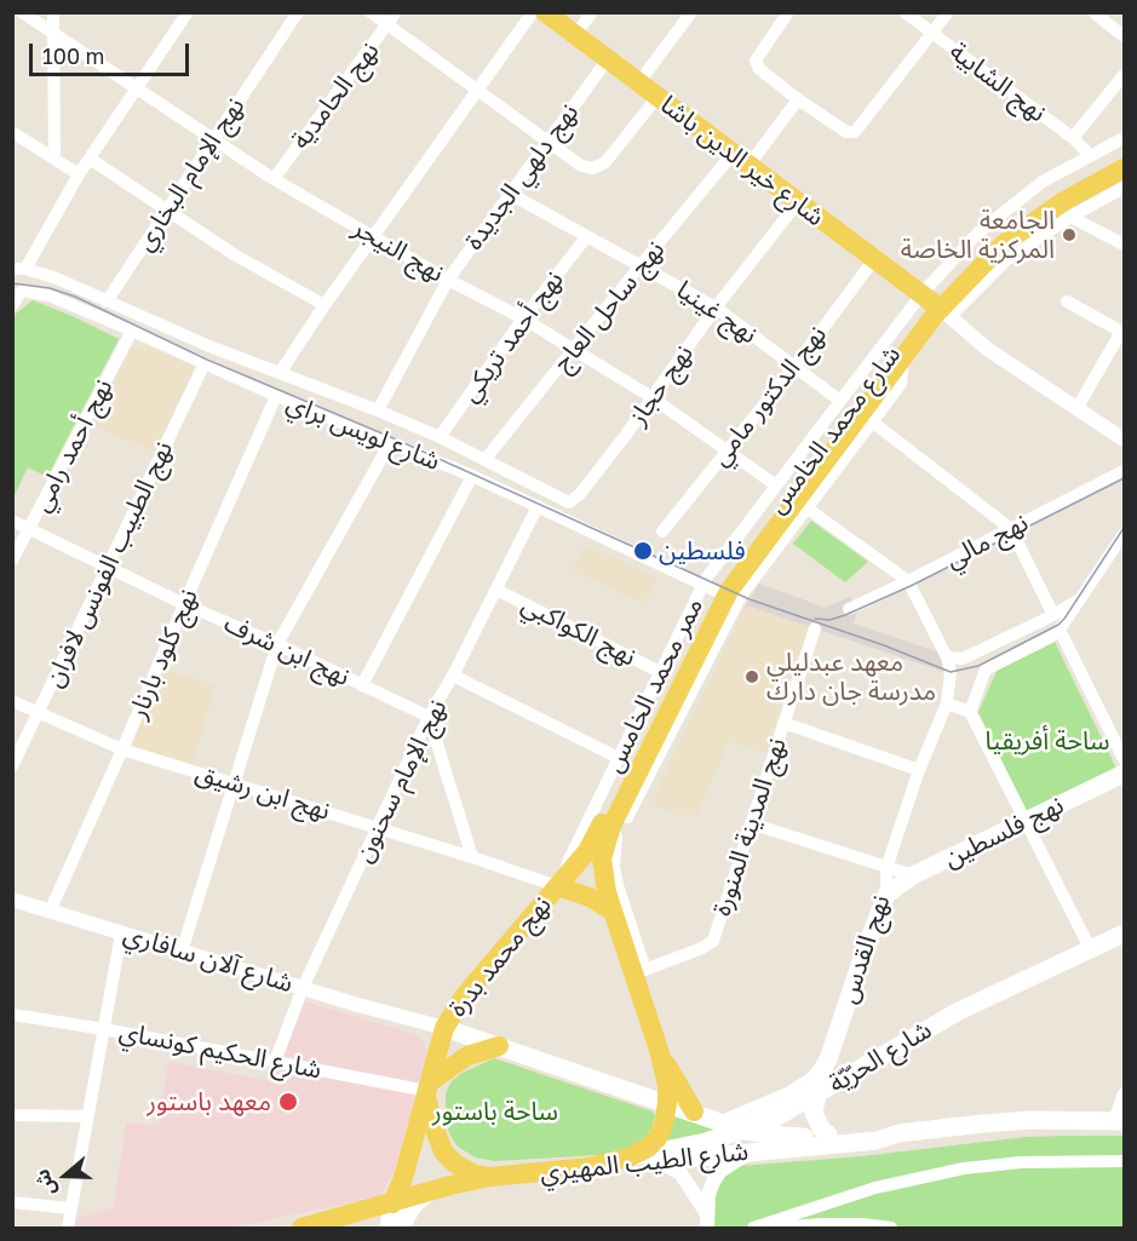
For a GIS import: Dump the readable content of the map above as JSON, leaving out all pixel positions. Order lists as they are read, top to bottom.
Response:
{
  "streets": {
    "main road": [
      "شارع خير الدين باشا",
      "شارع محمد الخامس",
      "نهج فلسطين",
      "نهج القدس",
      "نهج محمد بدرة",
      "شارع الحرّيّة",
      "شارع الطيب المهيري"
    ],
    "street": [
      "نهج الشابية",
      "نهج الحامدية",
      "نهج الإمام البخاري",
      "نهج دلهي الجديدة",
      "نهج النيجر",
      "نهج ساحل العاج",
      "نهج غينيا",
      "نهج أحمد تريكي",
      "نهج حجاز",
      "نهج الدكتور مامي",
      "شارع لويس براي",
      "نهج أحمد رامي",
      "نهج مالي",
      "نهج الطبيب الفونس لافران",
      "نهج الكواكبي",
      "نهج ابن شرف",
      "نهج كلود بارنار",
      "ممر محمد الخامس",
      "نهج الإمام سحنون",
      "نهج ابن رشيق",
      "نهج المدينة المنورة",
      "شارع آلان سافاري",
      "شارع الحكيم كونساي"
    ]
  },
  "crossings": [
    ["نهج الشابية", "ممر محمد الخامس"],
    ["نهج الحامدية", "نهج النيجر"],
    ["شارع خير الدين باشا", "نهج دلهي الجديدة"],
    ["شارع خير الدين باشا", "نهج ساحل العاج"],
    ["شارع خير الدين باشا", "نهج حجاز"],
    ["شارع خير الدين باشا", "نهج الدكتور مامي"],
    ["شارع خير الدين باشا", "شارع محمد الخامس"],
    ["شارع خير الدين باشا", "ممر محمد الخامس"],
    ["نهج الإمام البخاري", "نهج النيجر"],
    ["نهج الإمام البخاري", "شارع لويس براي"],
    ["نهج دلهي الجديدة", "نهج النيجر"],
    ["نهج دلهي الجديدة", "نهج غينيا"],
    ["نهج دلهي الجديدة", "شارع لويس براي"],
    ["نهج النيجر", "نهج ساحل العاج"],
    ["نهج النيجر", "نهج أحمد تريكي"],
    ["نهج النيجر", "نهج حجاز"],
    ["نهج النيجر", "نهج الدكتور مامي"],
    ["نهج النيجر", "ممر محمد الخامس"],
    ["نهج ساحل العاج", "نهج غينيا"],
    ["نهج ساحل العاج", "شارع لويس براي"],
    ["نهج غينيا", "نهج أحمد تريكي"],
    ["نهج غينيا", "نهج حجاز"],
    ["نهج غينيا", "نهج الدكتور مامي"],
    ["نهج غينيا", "ممر محمد الخامس"],
    ["نهج أحمد تريكي", "شارع لويس براي"],
    ["نهج حجاز", "شارع لويس براي"],
    ["شارع محمد الخامس", "شارع لويس براي"],
    ["شارع محمد الخامس", "ممر محمد الخامس"],
    ["شارع محمد الخامس", "نهج ابن رشيق"],
    ["شارع محمد الخامس", "نهج المدينة المنورة"],
    ["شارع محمد الخامس", "نهج محمد بدرة"],
    ["شارع لويس براي", "نهج أحمد رامي"],
    ["شارع لويس براي", "نهج الطبيب الفونس لافران"],
    ["شارع لويس براي", "نهج كلود بارنار"],
    ["شارع لويس براي", "ممر محمد الخامس"],
    ["شارع لويس براي", "نهج الإمام سحنون"],
    ["نهج أحمد رامي", "نهج ابن شرف"],
    ["نهج الطبيب الفونس لافران", "نهج ابن شرف"],
    ["نهج الطبيب الفونس لافران", "نهج ابن رشيق"],
    ["نهج الكواكبي", "ممر محمد الخامس"],
    ["نهج الكواكبي", "نهج الإمام سحنون"],
    ["نهج ابن شرف", "نهج كلود بارنار"],
    ["نهج ابن شرف", "نهج الإمام سحنون"],
    ["نهج كلود بارنار", "نهج ابن رشيق"],
    ["نهج كلود بارنار", "شارع آلان سافاري"],
    ["ممر محمد الخامس", "نهج ابن رشيق"],
    ["ممر محمد الخامس", "نهج المدينة المنورة"],
    ["ممر محمد الخامس", "نهج محمد بدرة"],
    ["نهج الإمام سحنون", "نهج ابن رشيق"],
    ["نهج الإمام سحنون", "شارع آلان سافاري"],
    ["نهج الإمام سحنون", "شارع الحكيم كونساي"],
    ["نهج ابن رشيق", "نهج محمد بدرة"],
    ["نهج فلسطين", "نهج القدس"],
    ["نهج محمد بدرة", "شارع آلان سافاري"],
    ["نهج محمد بدرة", "شارع الحكيم كونساي"],
    ["نهج محمد بدرة", "شارع الطيب المهيري"]
  ],
  "parks": ["ساحة أفريقيا", "ساحة باستور"],
  "places": [
    "الجامعة المركزية الخاصة",
    "فلسطين",
    "معهد عبدليلي مدرسة جان دارك",
    "معهد باستور"
  ],
  "scale_bar": "100 m",
  "north": "left"
}
